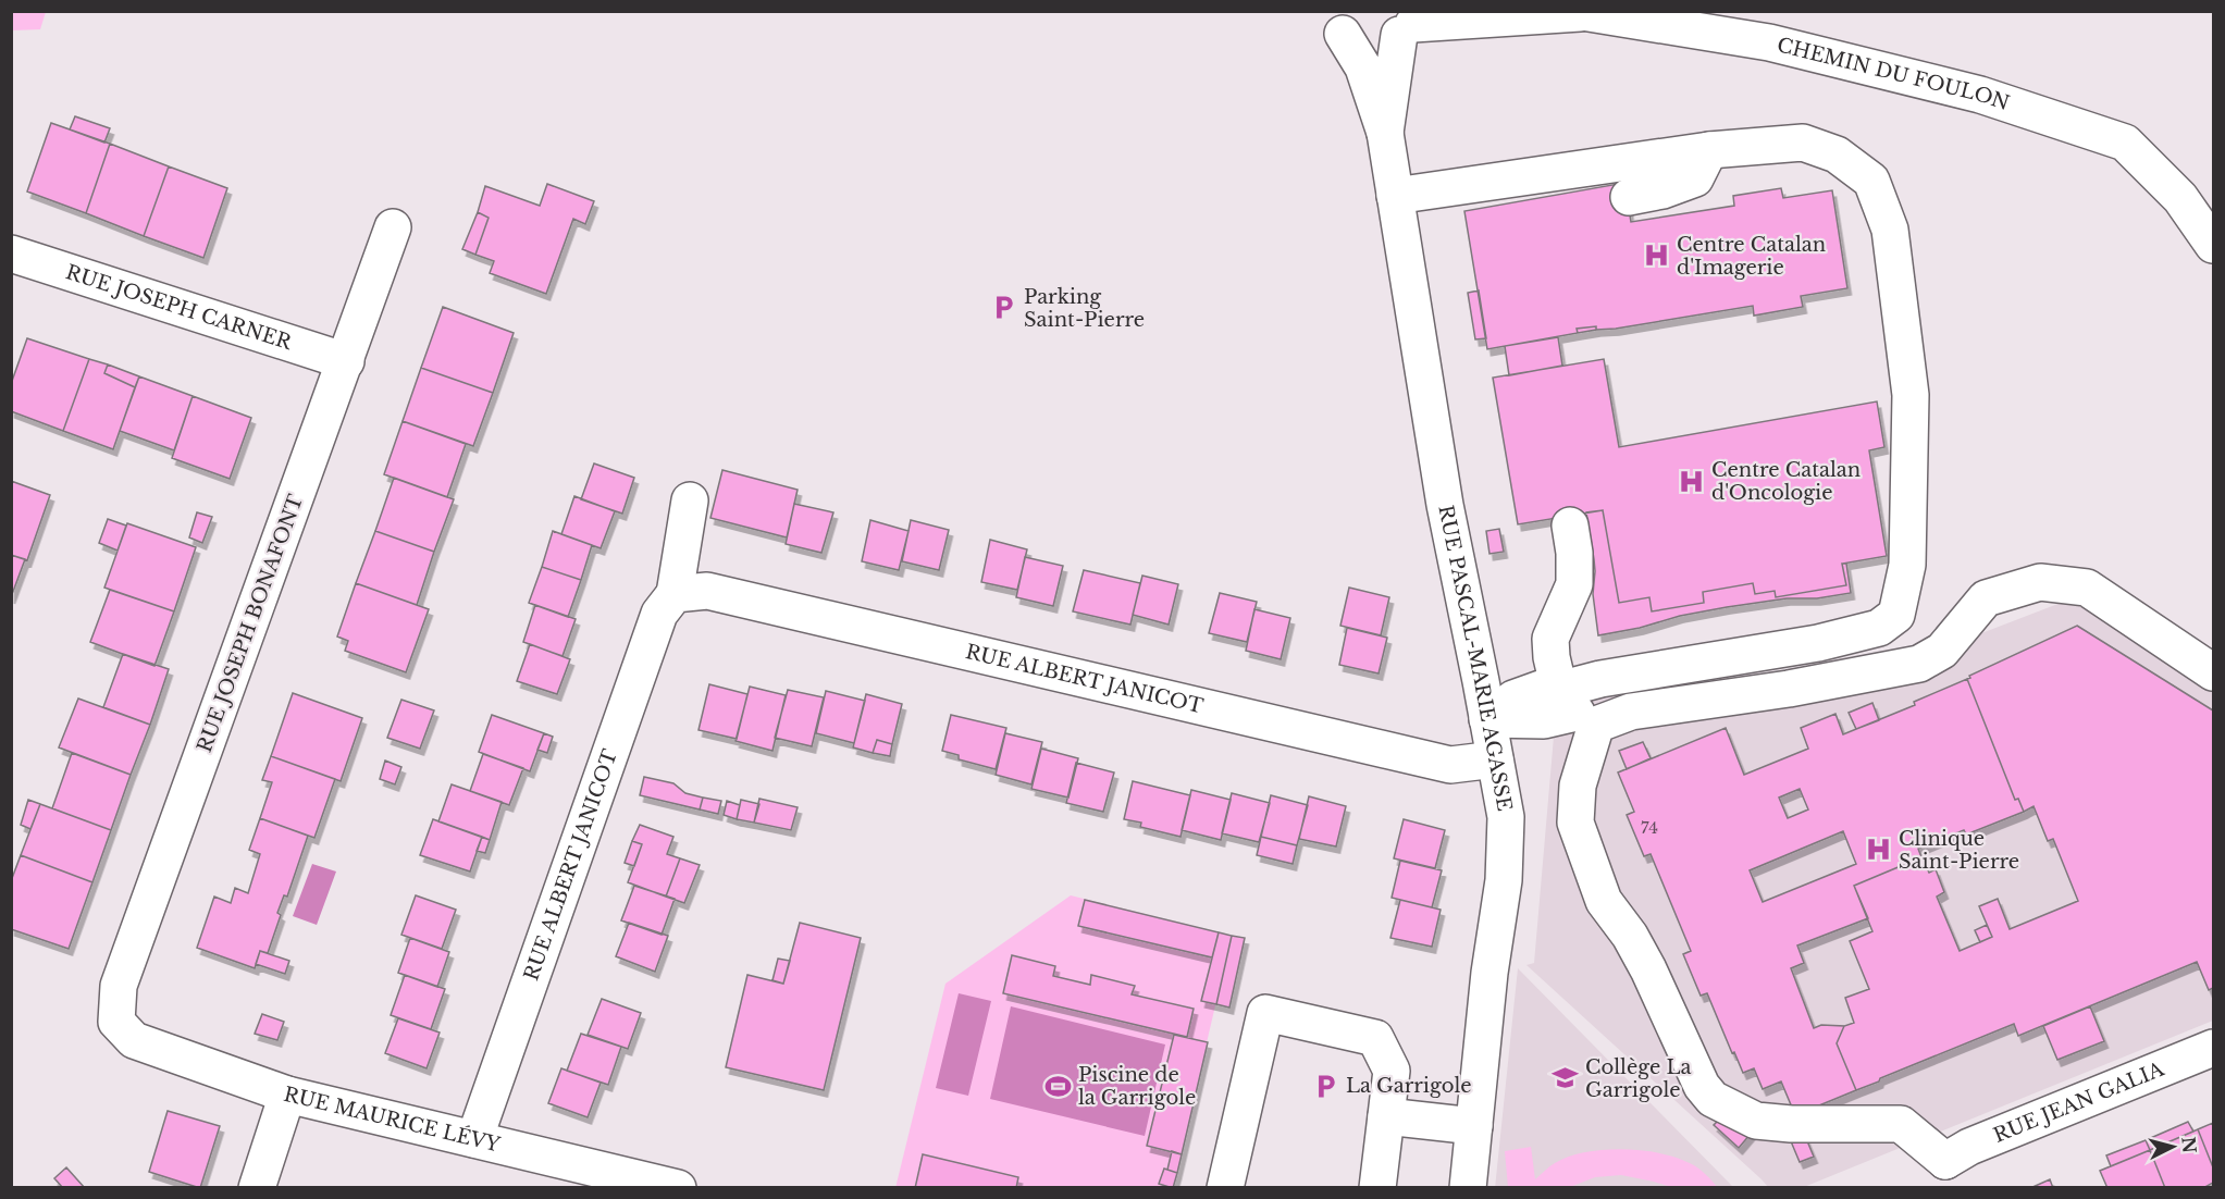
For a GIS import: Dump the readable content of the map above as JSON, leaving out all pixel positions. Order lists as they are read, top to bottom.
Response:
{
  "streets": {
    "street": [
      "CHEMIN DU FOULON",
      "RUE JOSEPH CARNER",
      "RUE JOSEPH BONAFONT",
      "RUE PASCAL-MARIE AGASSE",
      "RUE ALBERT JANICOT",
      "RUE JEAN GALIA",
      "RUE MAURICE LÉVY"
    ]
  },
  "crossings": [
    ["CHEMIN DU FOULON", "RUE PASCAL-MARIE AGASSE"],
    ["RUE JOSEPH CARNER", "RUE JOSEPH BONAFONT"],
    ["RUE JOSEPH BONAFONT", "RUE MAURICE LÉVY"],
    ["RUE PASCAL-MARIE AGASSE", "RUE ALBERT JANICOT"],
    ["RUE ALBERT JANICOT", "RUE MAURICE LÉVY"]
  ],
  "places": {
    "hospital": ["Centre Catalan d'Imagerie", "Centre Catalan d'Oncologie", "Clinique Saint-Pierre"],
    "parking": ["Parking Saint-Pierre", "La Garrigole"],
    "school or university": ["Collège La Garrigole"],
    "sports": ["Piscine de la Garrigole"]
  },
  "house_numbers": ["74"],
  "north": "right"
}
